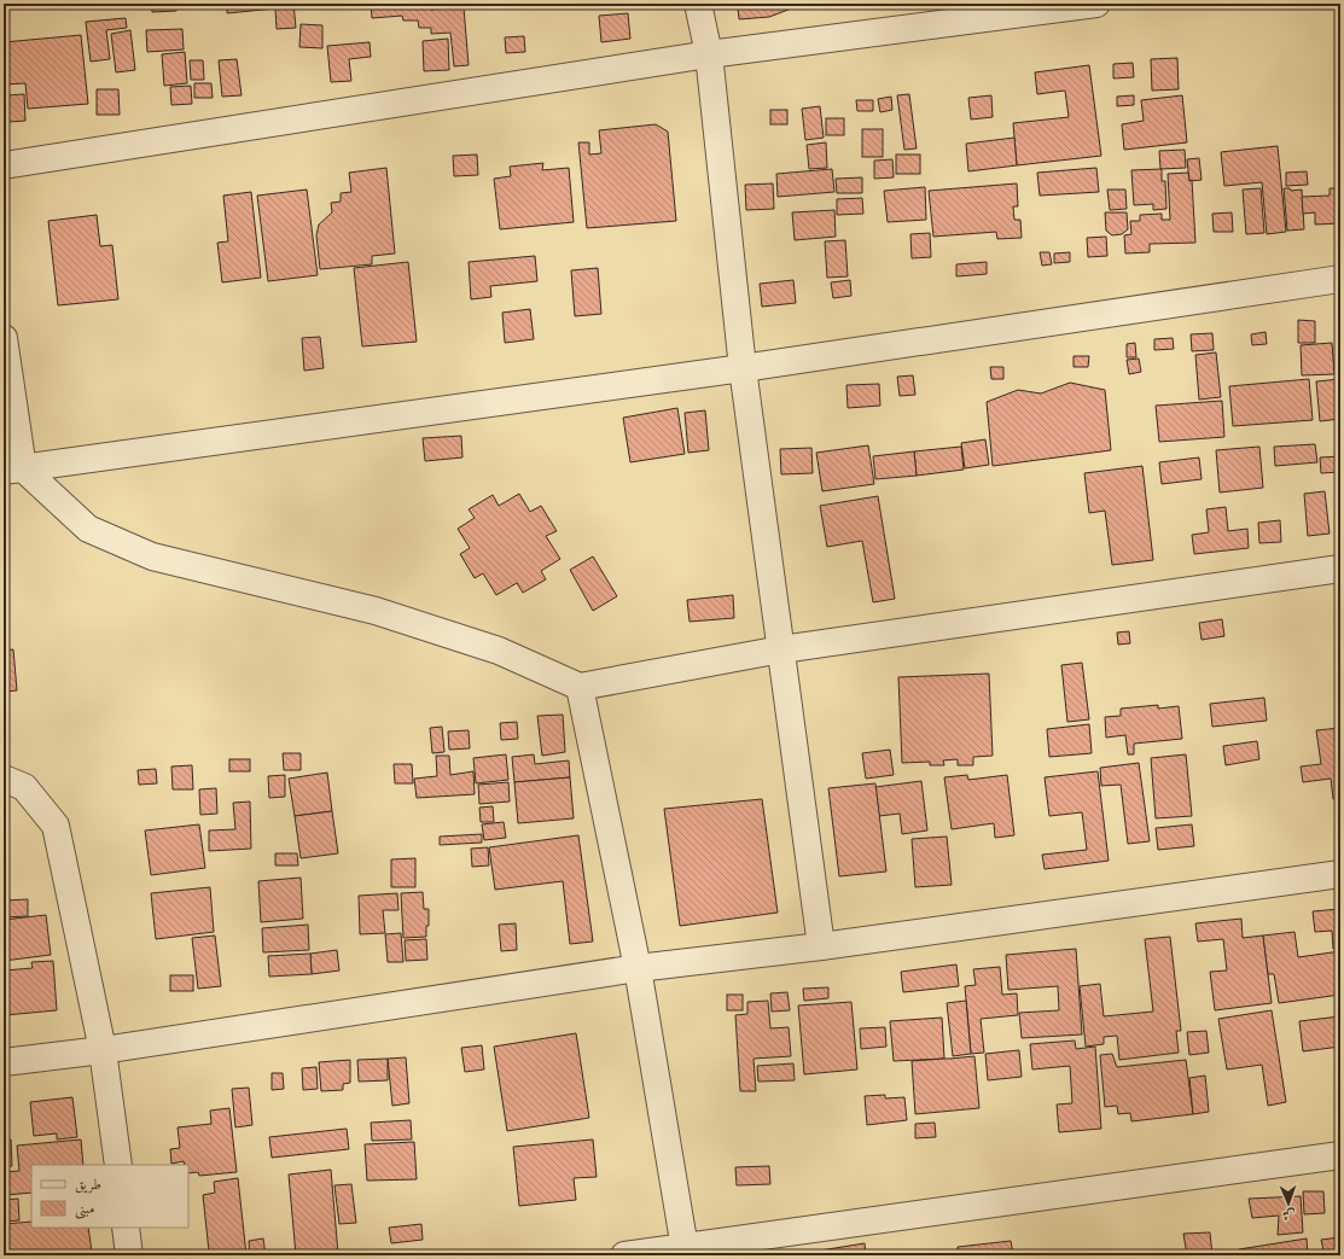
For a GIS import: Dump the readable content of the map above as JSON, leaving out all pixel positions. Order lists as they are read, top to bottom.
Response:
{
  "legend": ["طريق", "مبنى"],
  "north": "bottom"
}
